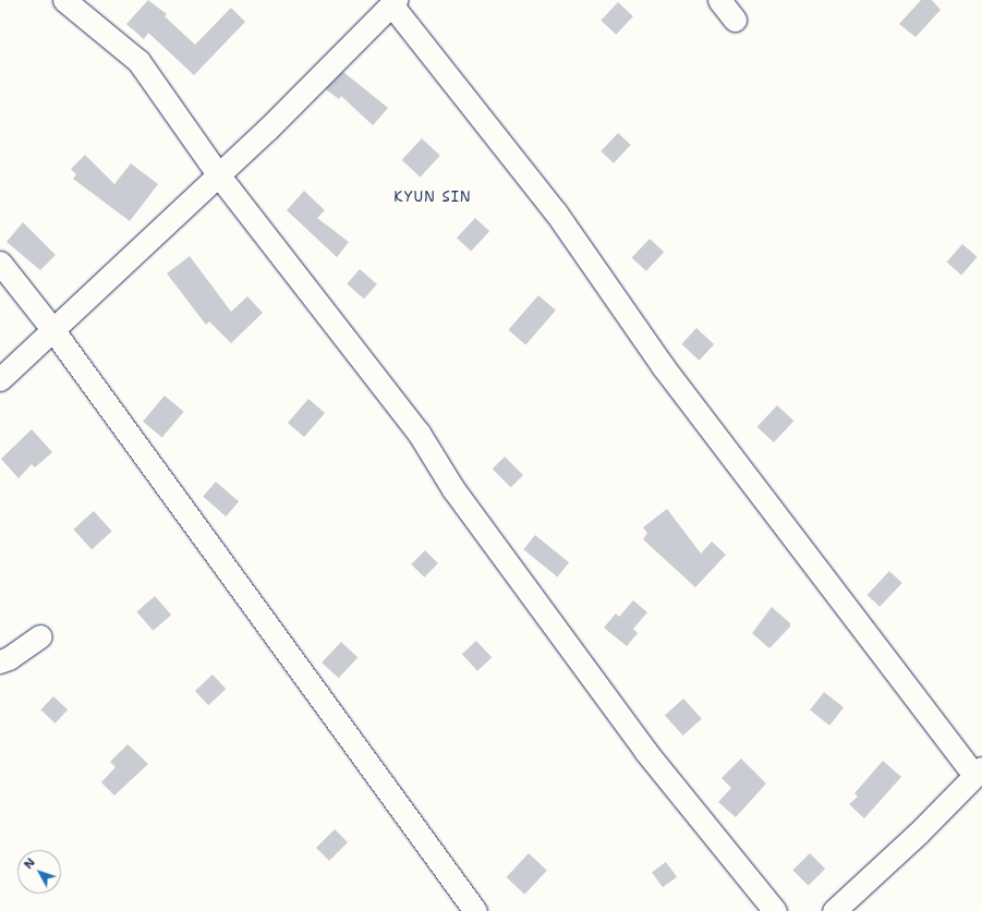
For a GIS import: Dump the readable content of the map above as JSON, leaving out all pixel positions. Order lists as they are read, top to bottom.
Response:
{
  "districts": ["KYUN SIN"],
  "north": "top left"
}
